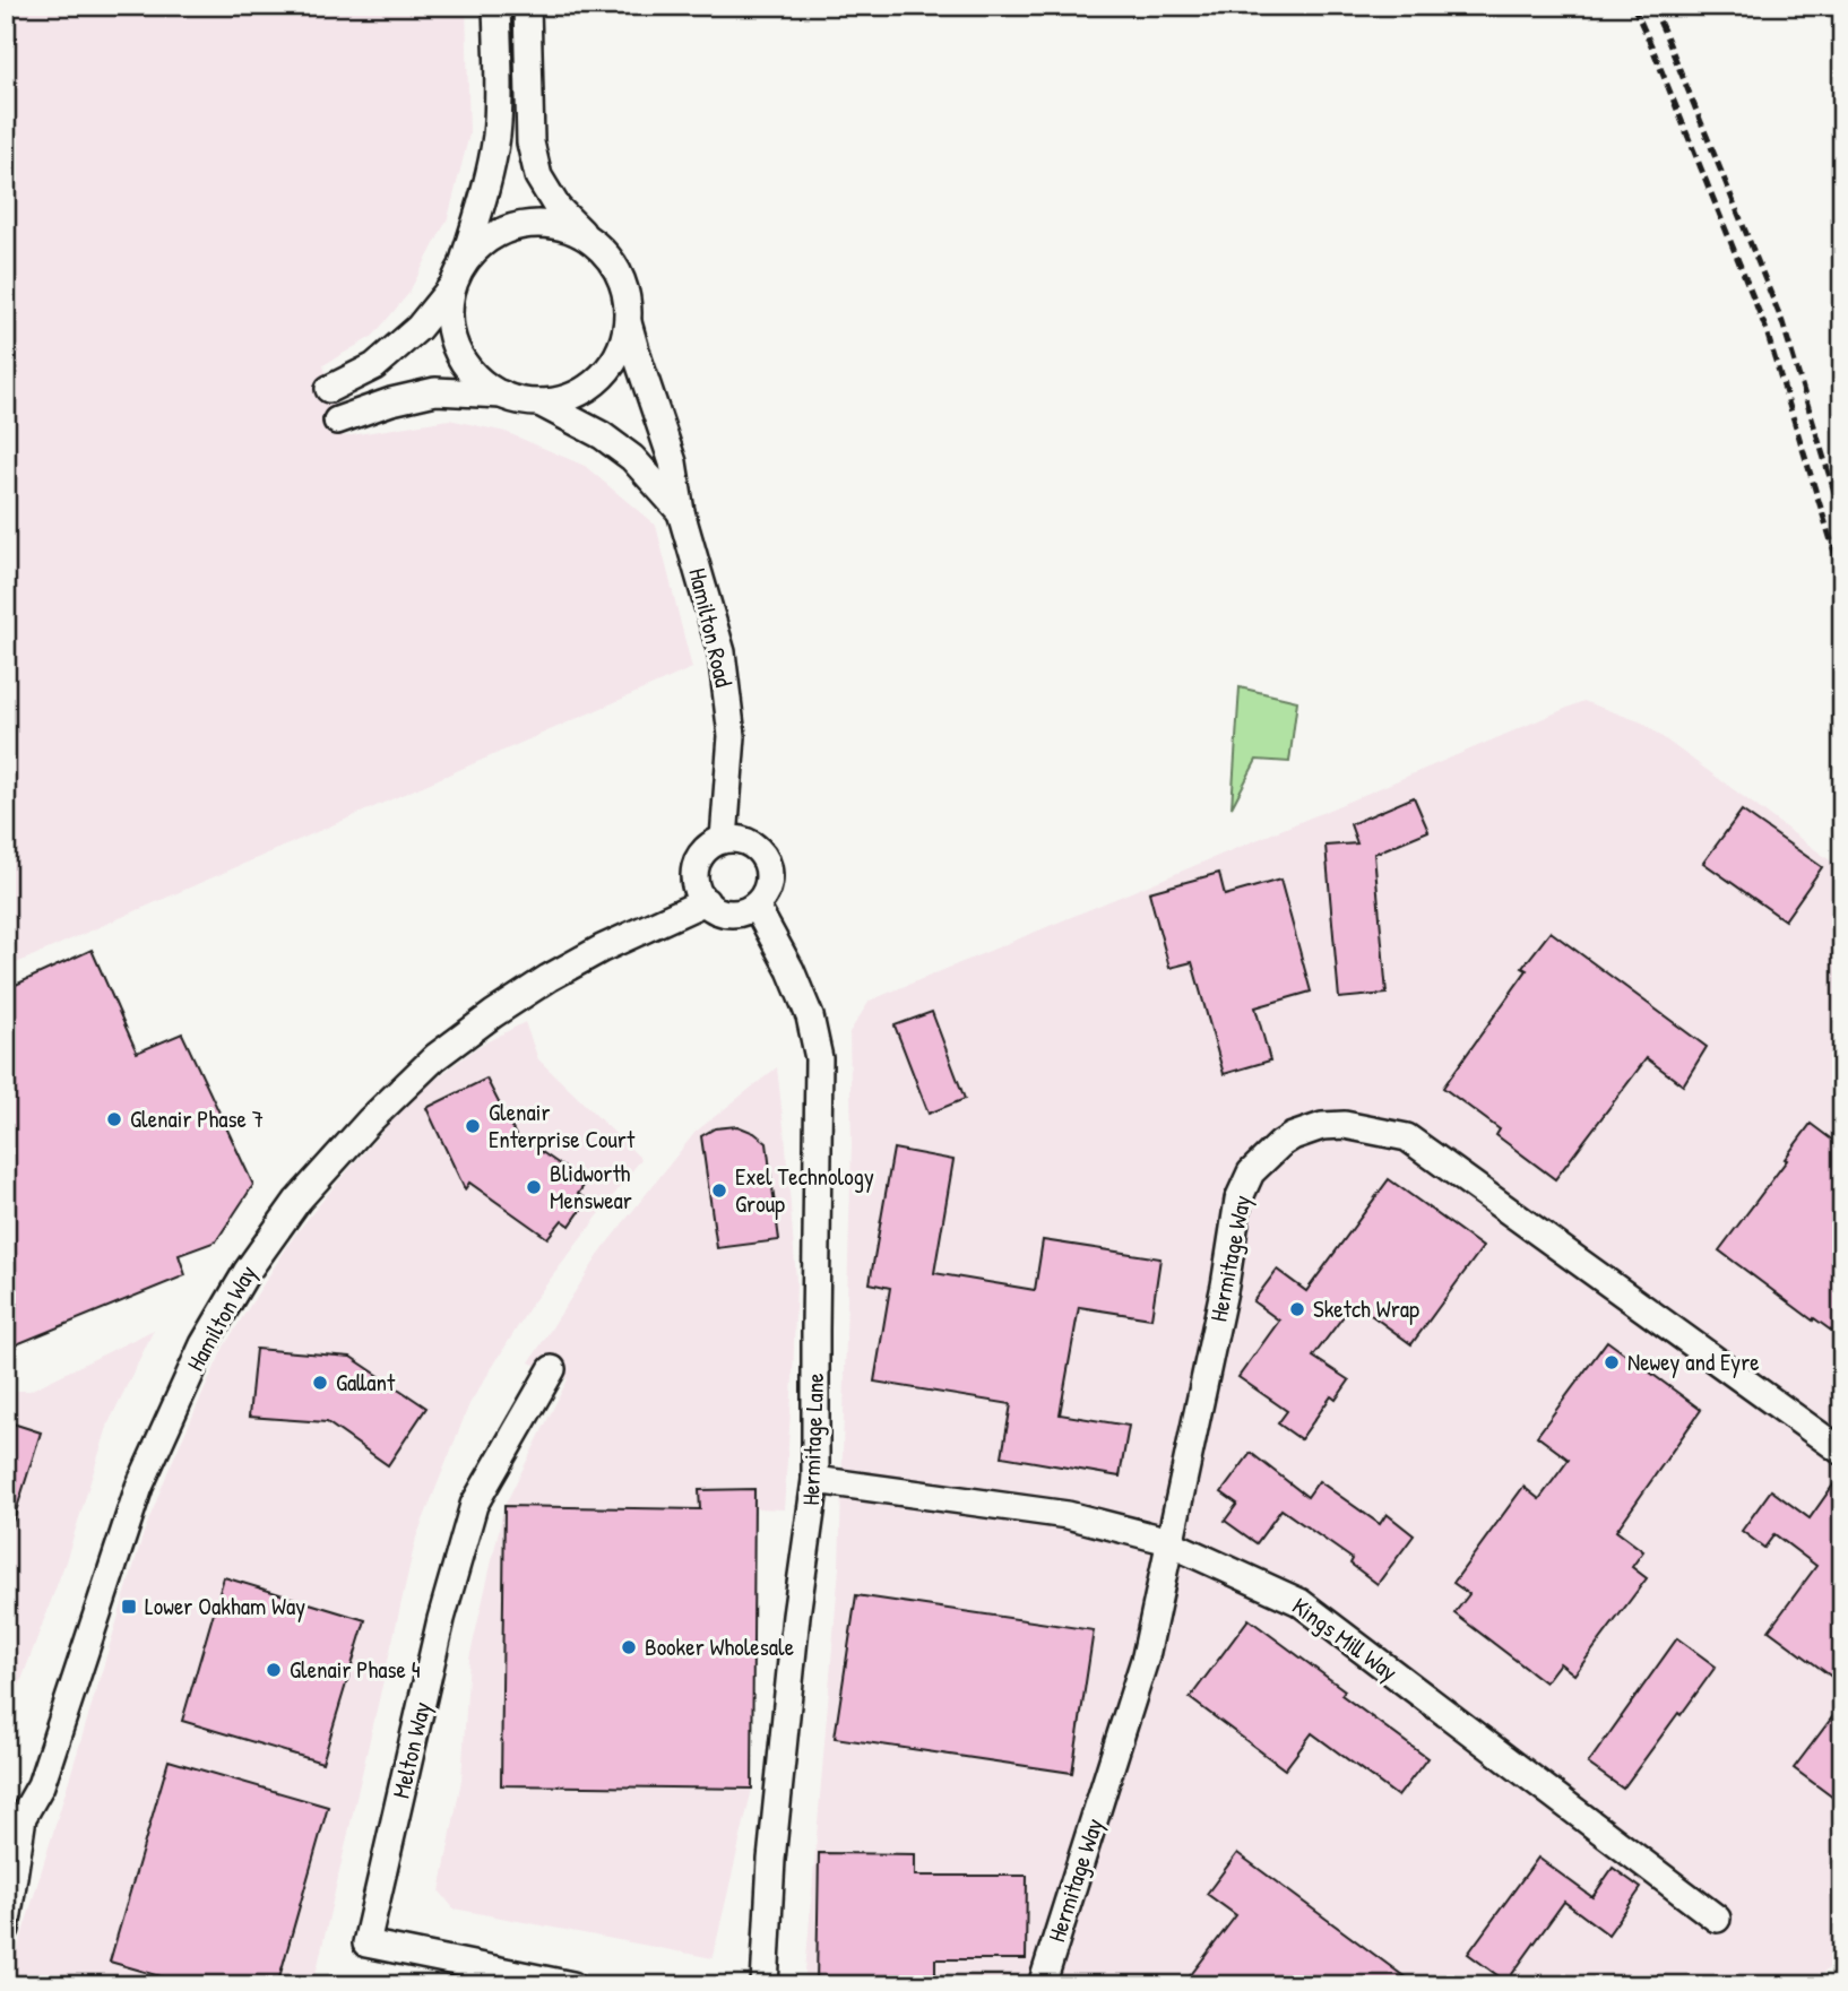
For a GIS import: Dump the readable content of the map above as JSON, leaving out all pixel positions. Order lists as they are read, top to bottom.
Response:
{
  "streets": {
    "street": [
      "Hamilton Road",
      "Hermitage Way",
      "Hamilton Way",
      "Hermitage Lane",
      "Kings Mill Way",
      "Melton Way"
    ]
  },
  "crossings": [
    ["Hamilton Road", "Hamilton Way"],
    ["Hamilton Road", "Hermitage Lane"],
    ["Hermitage Way", "Kings Mill Way"],
    ["Hamilton Way", "Hermitage Lane"],
    ["Hermitage Lane", "Kings Mill Way"]
  ],
  "places": {
    "other": [
      "Glenair Phase 7",
      "Glenair Enterprise Court",
      "Blidworth Menswear",
      "Exel Technology Group",
      "Sketch Wrap",
      "Newey and Eyre",
      "Gallant",
      "Booker Wholesale",
      "Glenair Phase 4"
    ],
    "transit": ["Lower Oakham Way"]
  }
}
